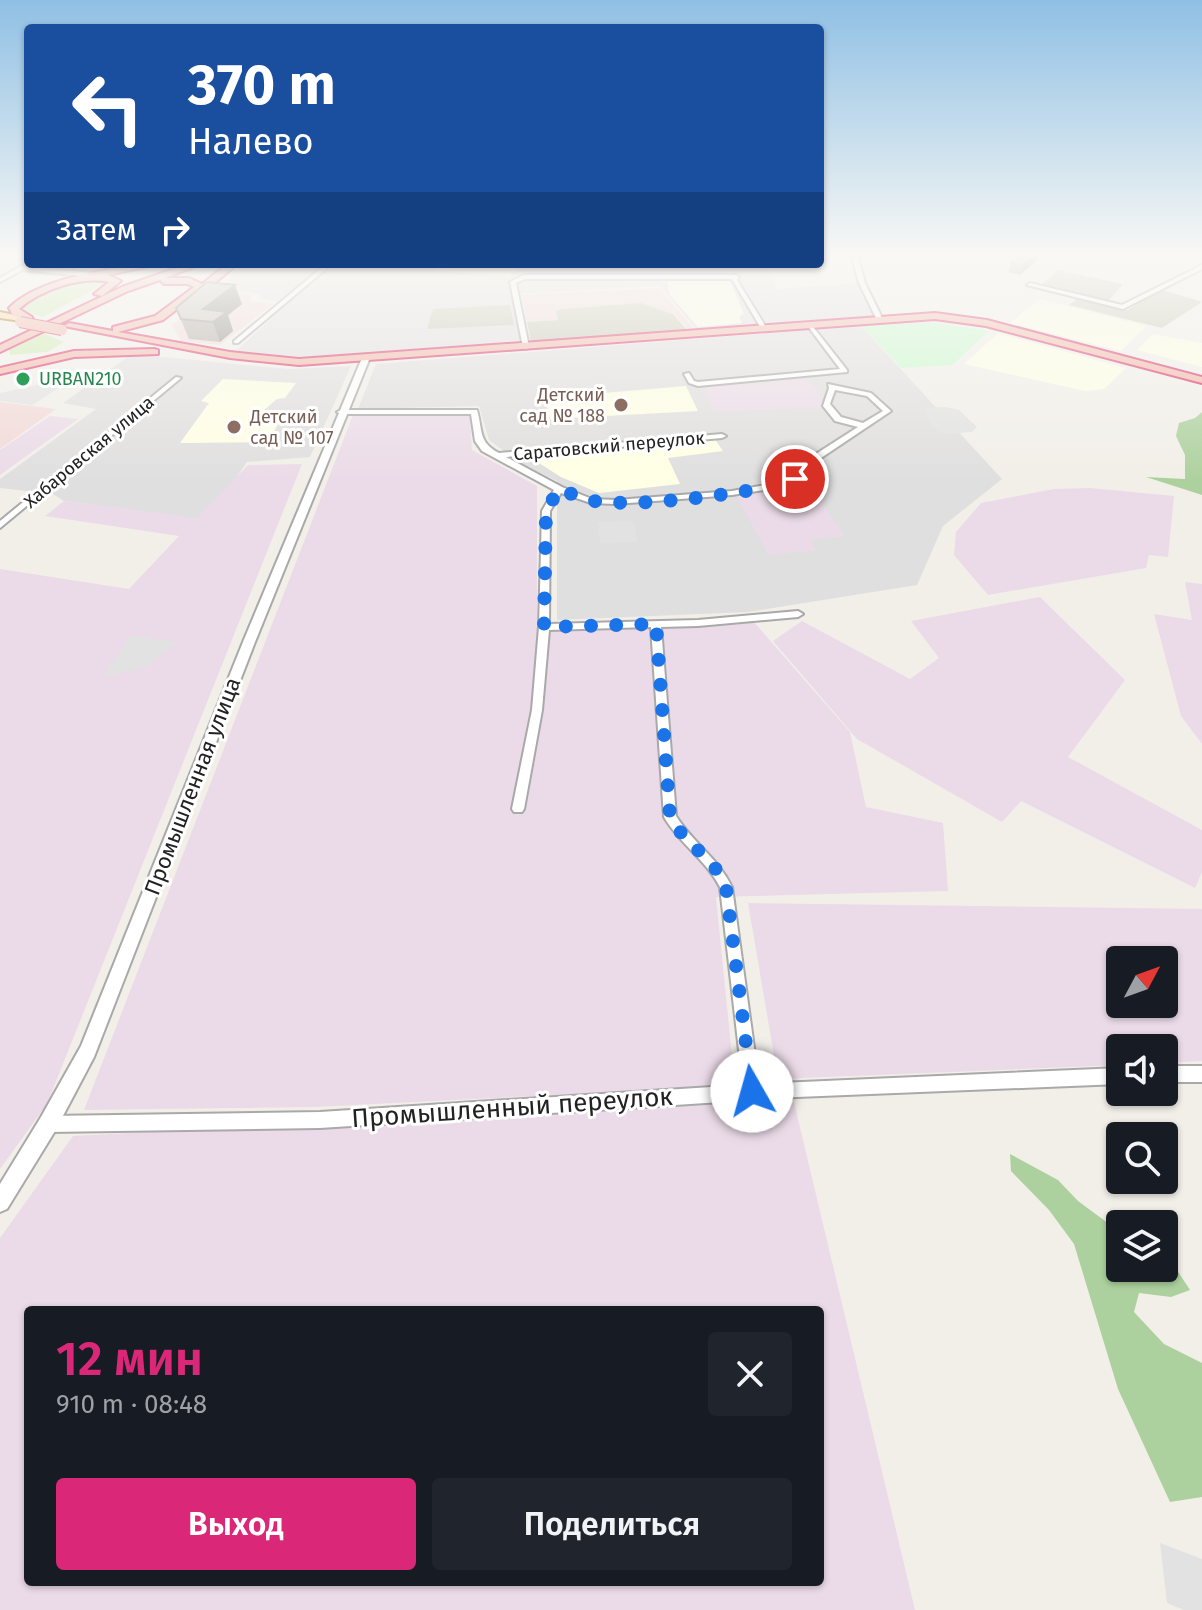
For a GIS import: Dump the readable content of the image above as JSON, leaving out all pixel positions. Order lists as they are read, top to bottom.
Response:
{
  "streets": {
    "street": [
      "Саратовский переулок",
      "Хабаровская улица",
      "Промышленная улица",
      "Промышленный переулок"
    ]
  },
  "crossings": [
    ["Промышленная улица", "Промышленный переулок"]
  ],
  "places": ["URBAN210", "Детский сад № 188", "Детский сад № 107"],
  "north": "top right",
  "page": {
    "turn": ["370 m", "Налево"],
    "then": "Затем",
    "heading": ["12 мин", "910 m · 08:48"],
    "buttons": ["Выход", "Поделиться"]
  }
}
